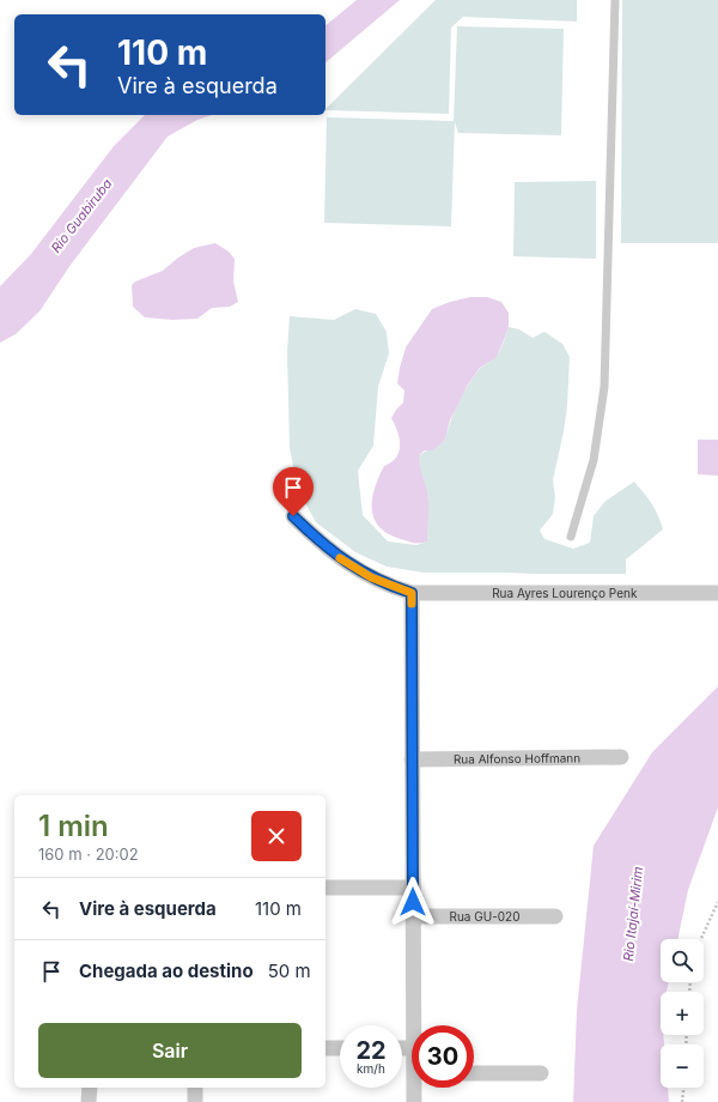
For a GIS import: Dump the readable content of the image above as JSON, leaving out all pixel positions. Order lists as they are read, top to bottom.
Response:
{
  "streets": {
    "street": ["Rua Ayres Lourenço Penk", "Rua Alfonso Hoffmann", "Rua GU-020"]
  },
  "water": ["Rio Guabiruba", "Rio Itajaí-Mirim"],
  "page": {
    "turn": ["110 m", "Vire à esquerda"],
    "heading": ["1 min", "160 m · 20:02"],
    "list": [
      {
        "name": "Vire à esquerda",
        "value": "110 m"
      },
      {
        "name": "Chegada ao destino",
        "value": "50 m"
      }
    ],
    "map_buttons": ["+", "−"],
    "buttons": "Sair",
    "speed": "22 km/h",
    "limit": "30"
  }
}
